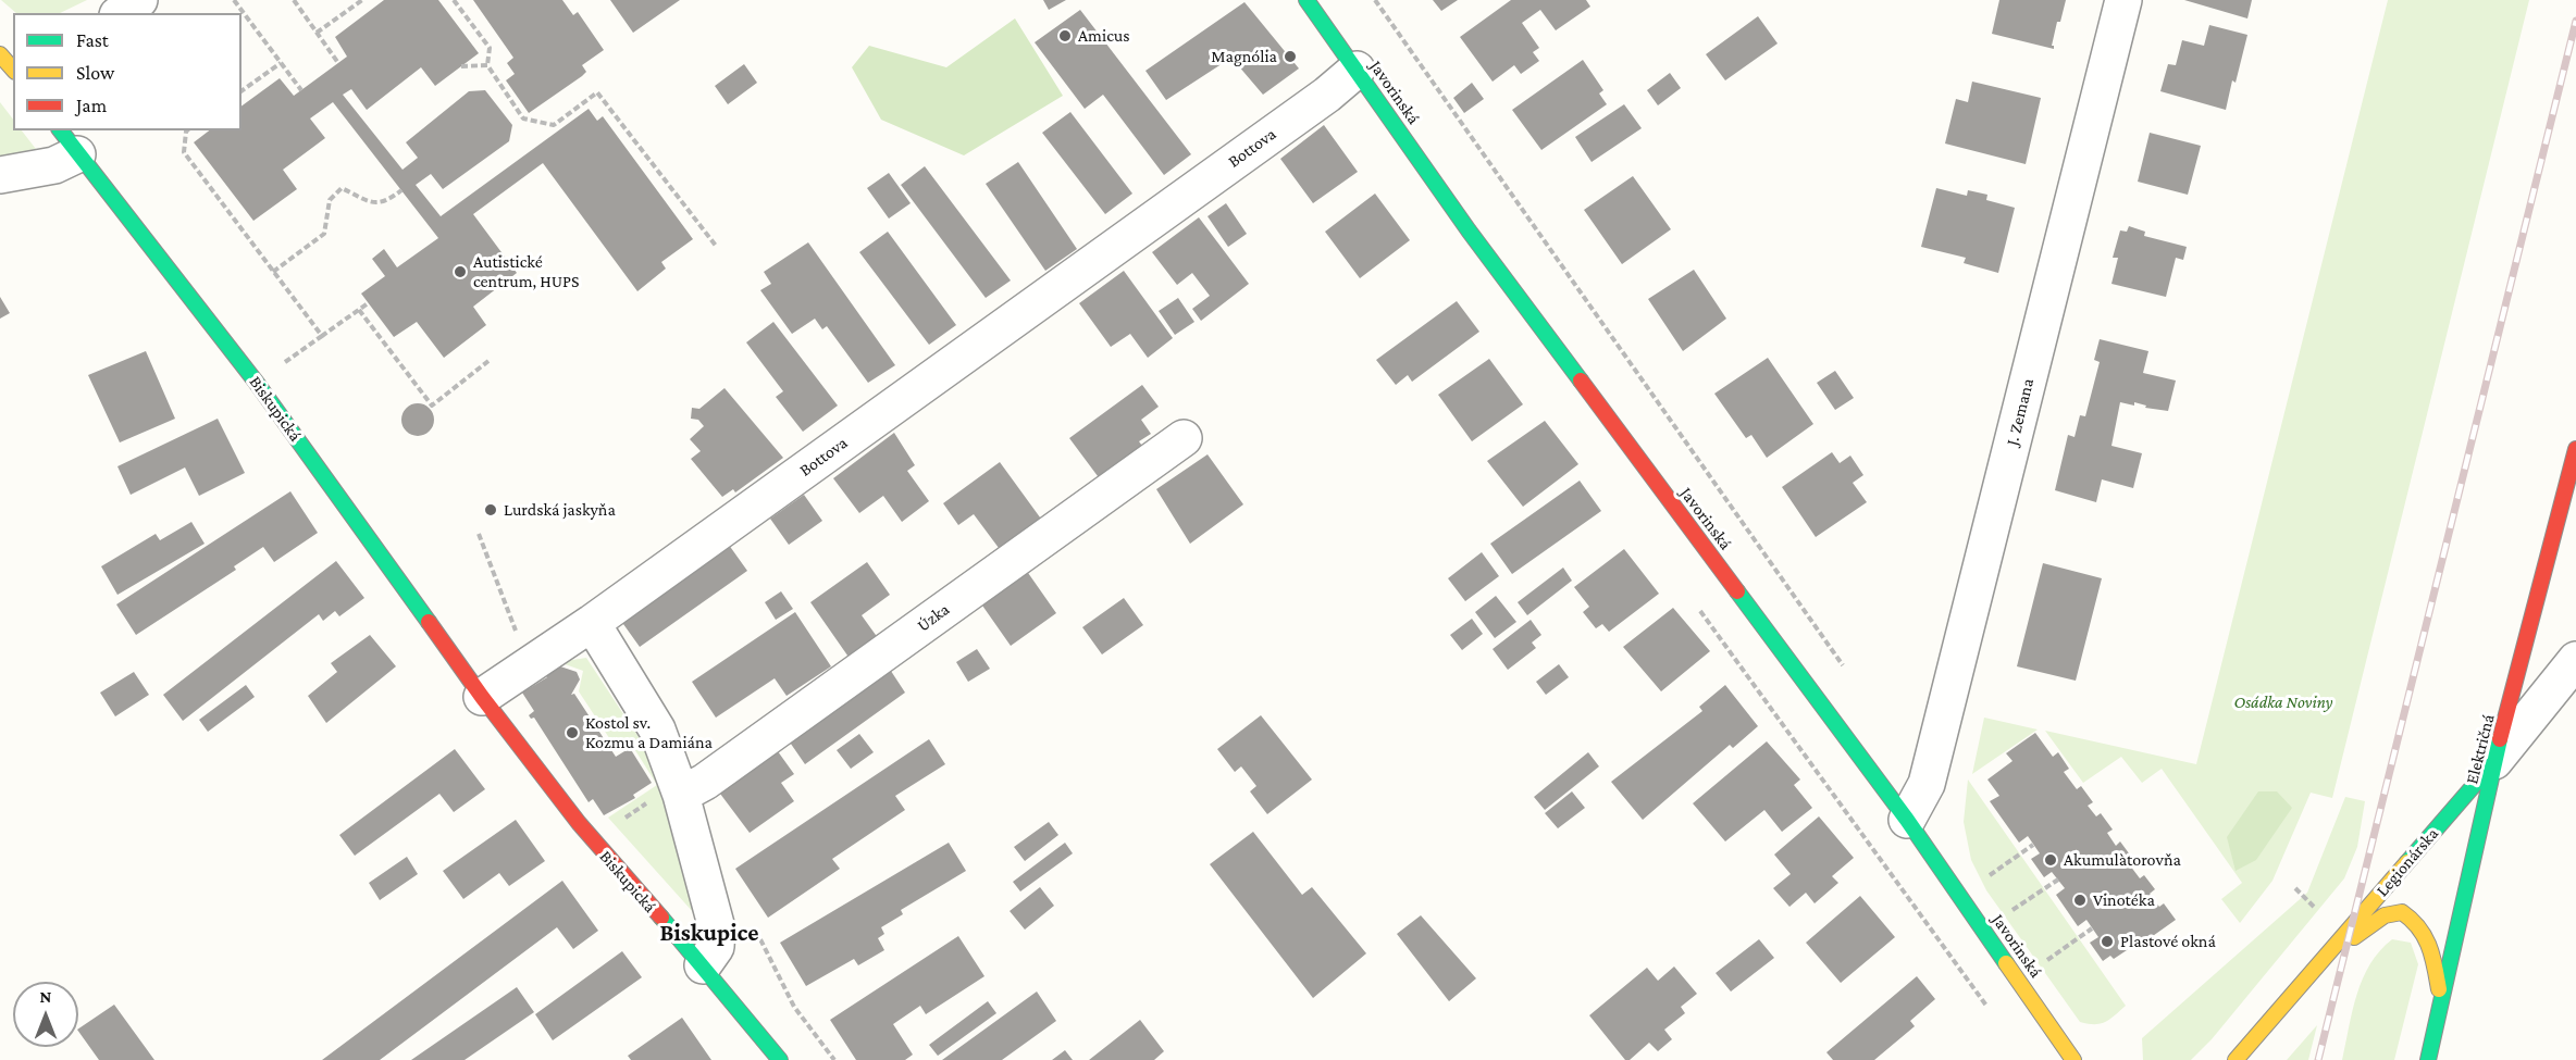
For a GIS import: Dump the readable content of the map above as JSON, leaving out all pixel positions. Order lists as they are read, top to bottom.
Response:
{
  "streets": {
    "street": [
      "Javorinská",
      "Bottova",
      "Biskupická",
      "J. Zemana",
      "Úzka",
      "Električná",
      "Legionárska"
    ]
  },
  "crossings": [
    ["Javorinská", "Bottova"],
    ["Javorinská", "J. Zemana"],
    ["Električná", "Legionárska"]
  ],
  "districts": ["Biskupice"],
  "parks": ["Osádka Noviny"],
  "places": [
    "Amicus",
    "Magnólia",
    "Autistické centrum, HUPS",
    "Lurdská jaskyňa",
    "Kostol sv. Kozmu a Damiána",
    "Akumulàtorovňa",
    "Vinotéka",
    "Plastové okná"
  ],
  "legend": ["Fast", "Slow", "Jam"],
  "north": "top"
}
